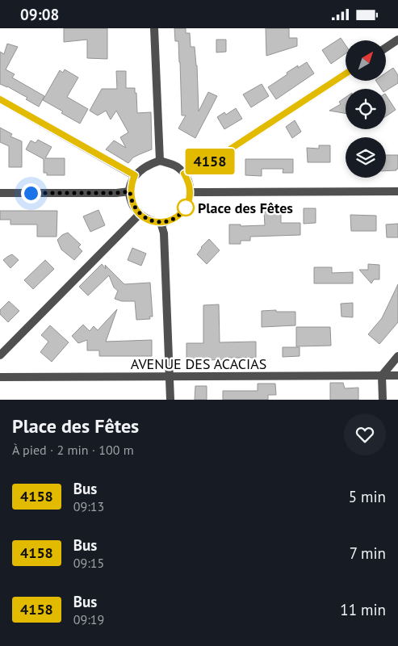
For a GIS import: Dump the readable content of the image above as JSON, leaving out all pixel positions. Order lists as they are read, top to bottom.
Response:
{
  "streets": {
    "street": ["AVENUE DES ACACIAS"]
  },
  "places": ["Place des Fêtes"],
  "lines": ["bus line 4158"],
  "north": "top right",
  "page": {
    "status": "09:08",
    "on_map": "4158",
    "heading": ["Place des Fêtes", "À pied · 2 min · 100 m"],
    "list": [
      {
        "mark": "4158",
        "name": "Bus",
        "note": "09:13",
        "value": "5 min"
      },
      {
        "mark": "4158",
        "name": "Bus",
        "note": "09:15",
        "value": "7 min"
      },
      {
        "mark": "4158",
        "name": "Bus",
        "note": "09:19",
        "value": "11 min"
      }
    ]
  }
}
